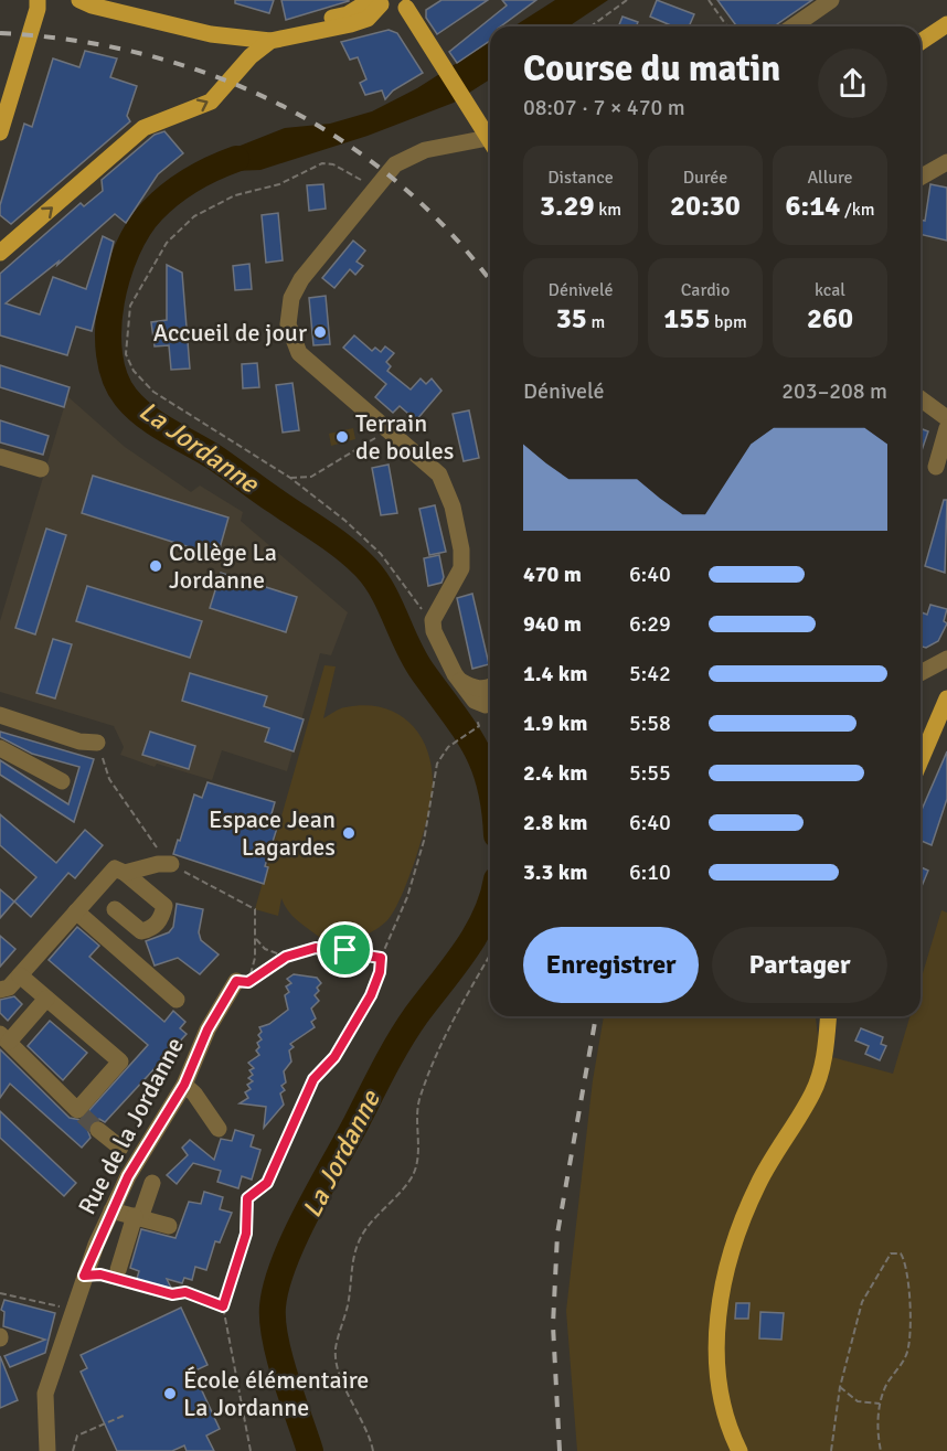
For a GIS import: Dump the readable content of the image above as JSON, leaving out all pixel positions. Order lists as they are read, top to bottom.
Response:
{
  "streets": {
    "street": ["Rue de la Jordanne"]
  },
  "water": ["La Jordanne"],
  "places": [
    "Accueil de jour",
    "Terrain de boules",
    "Collège La Jordanne",
    "Espace Jean Lagardes",
    "École élémentaire La Jordanne"
  ],
  "page": {
    "heading": ["Course du matin", "08:07 · 7 × 470 m"],
    "stats": [
      ["Distance", "3.29 km"],
      ["Durée", "20:30"],
      ["Allure", "6:14 /km"],
      ["Dénivelé", "35 m"],
      ["Cardio", "155 bpm"],
      ["kcal", "260"]
    ],
    "chart": ["Dénivelé", "203–208 m"],
    "list": [
      {
        "name": "470 m",
        "note": "6:40"
      },
      {
        "name": "940 m",
        "note": "6:29"
      },
      {
        "name": "1.4 km",
        "note": "5:42"
      },
      {
        "name": "1.9 km",
        "note": "5:58"
      },
      {
        "name": "2.4 km",
        "note": "5:55"
      },
      {
        "name": "2.8 km",
        "note": "6:40"
      },
      {
        "name": "3.3 km",
        "note": "6:10"
      }
    ],
    "buttons": ["Enregistrer", "Partager"]
  }
}
